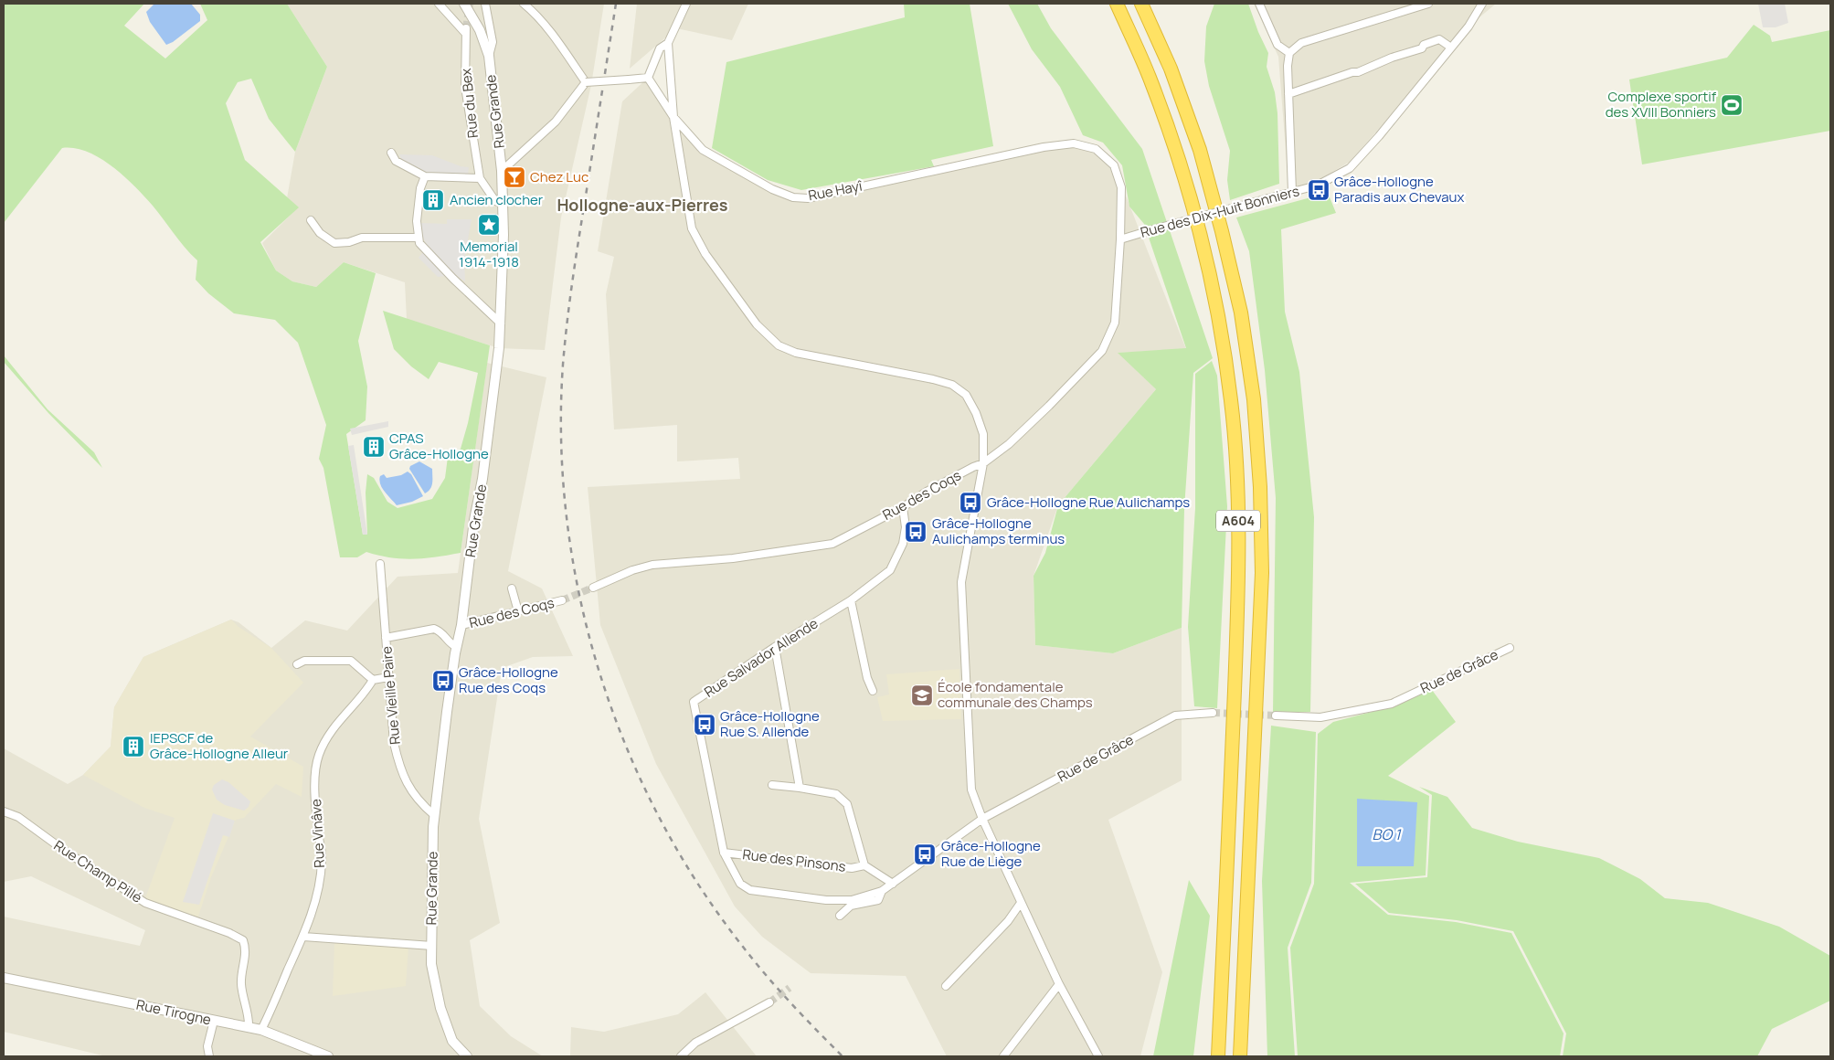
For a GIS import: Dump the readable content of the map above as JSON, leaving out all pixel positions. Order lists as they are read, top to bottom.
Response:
{
  "streets": {
    "highway": ["A604"],
    "street": [
      "Rue du Bex",
      "Rue Grande",
      "Rue Hayî",
      "Rue des Dix-Huit Bonniers",
      "Rue des Coqs",
      "Rue Salvador Allende",
      "Rue de Grâce",
      "Rue Vieille Paire",
      "Rue Vinâve",
      "Rue des Pinsons",
      "Rue Champ Pillé",
      "Rue Tirogne"
    ]
  },
  "crossings": [
    ["Rue Grande", "Rue des Coqs"],
    ["Rue Grande", "Rue Vieille Paire"],
    ["Rue Hayî", "Rue des Dix-Huit Bonniers"],
    ["Rue Hayî", "Rue des Coqs"],
    ["Rue des Dix-Huit Bonniers", "Rue des Coqs"],
    ["Rue des Coqs", "Rue Salvador Allende"],
    ["Rue Salvador Allende", "Rue de Grâce"],
    ["Rue Salvador Allende", "Rue des Pinsons"],
    ["Rue Vinâve", "Rue Tirogne"],
    ["Rue Champ Pillé", "Rue Tirogne"]
  ],
  "districts": ["Hollogne-aux-Pierres"],
  "water": ["BO 1"],
  "places": {
    "sports": ["Complexe sportif des XVIII Bonniers"],
    "bar": ["Chez Luc"],
    "bus stop": [
      "Grâce-Hollogne Paradis aux Chevaux",
      "Grâce-Hollogne Rue Aulichamps",
      "Grâce-Hollogne Aulichamps terminus",
      "Grâce-Hollogne Rue des Coqs",
      "Grâce-Hollogne Rue S. Allende",
      "Grâce-Hollogne Rue de Liège"
    ],
    "building": ["Ancien clocher", "CPAS Grâce-Hollogne", "IEPSCF de Grâce-Hollogne Alleur"],
    "place": ["Memorial 1914-1918"],
    "school or university": ["École fondamentale communale des Champs"]
  }
}
